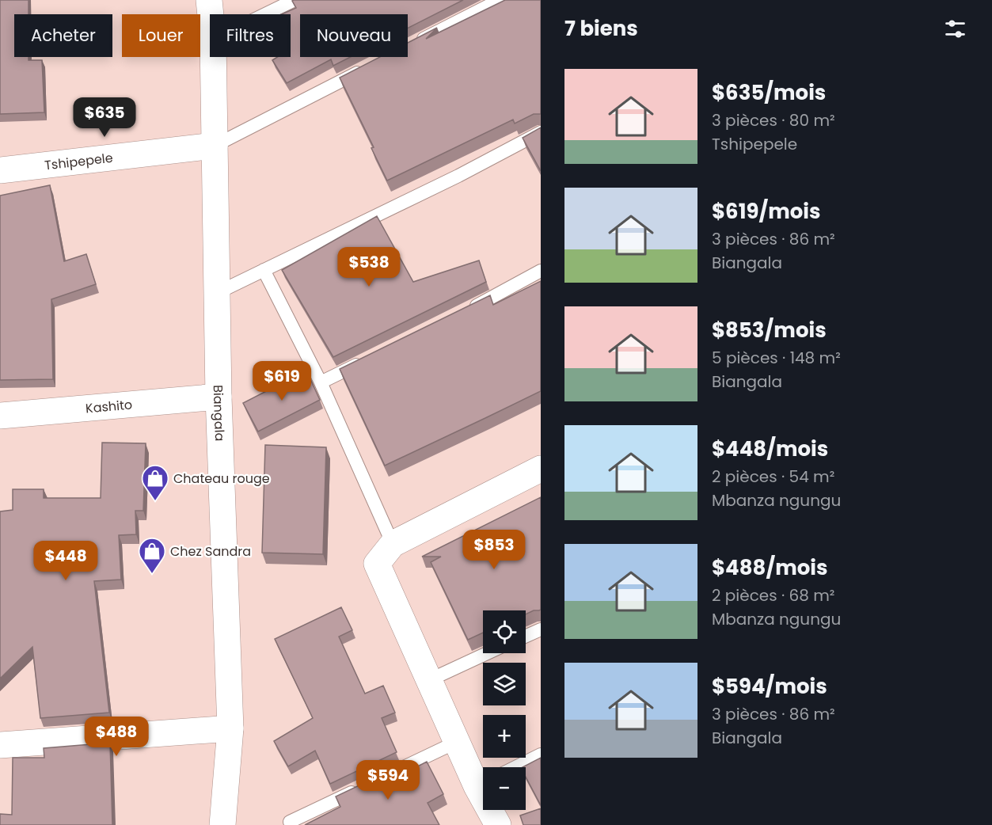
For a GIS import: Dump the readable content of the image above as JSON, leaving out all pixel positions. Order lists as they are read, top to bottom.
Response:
{
  "streets": {
    "street": ["Tshipepele", "Kashito", "Biangala"]
  },
  "crossings": [
    ["Tshipepele", "Biangala"],
    ["Kashito", "Biangala"]
  ],
  "places": {
    "shop": ["Chateau rouge", "Chez Sandra"]
  },
  "page": {
    "heading": "7 biens",
    "chip": [
      "Acheter",
      "Louer",
      "Filtres",
      "Nouveau"
    ],
    "list": [
      {
        "name": "$635/mois",
        "note": "3 pièces · 80 m² · Tshipepele"
      },
      {
        "name": "$619/mois",
        "note": "3 pièces · 86 m² · Biangala"
      },
      {
        "name": "$853/mois",
        "note": "5 pièces · 148 m² · Biangala"
      },
      {
        "name": "$448/mois",
        "note": "2 pièces · 54 m² · Mbanza ngungu"
      },
      {
        "name": "$488/mois",
        "note": "2 pièces · 68 m² · Mbanza ngungu"
      },
      {
        "name": "$594/mois",
        "note": "3 pièces · 86 m² · Biangala"
      }
    ],
    "price": [
      "$635",
      "$538",
      "$619",
      "$853",
      "$448",
      "$488",
      "$594"
    ],
    "map_buttons": ["+", "−"]
  }
}
